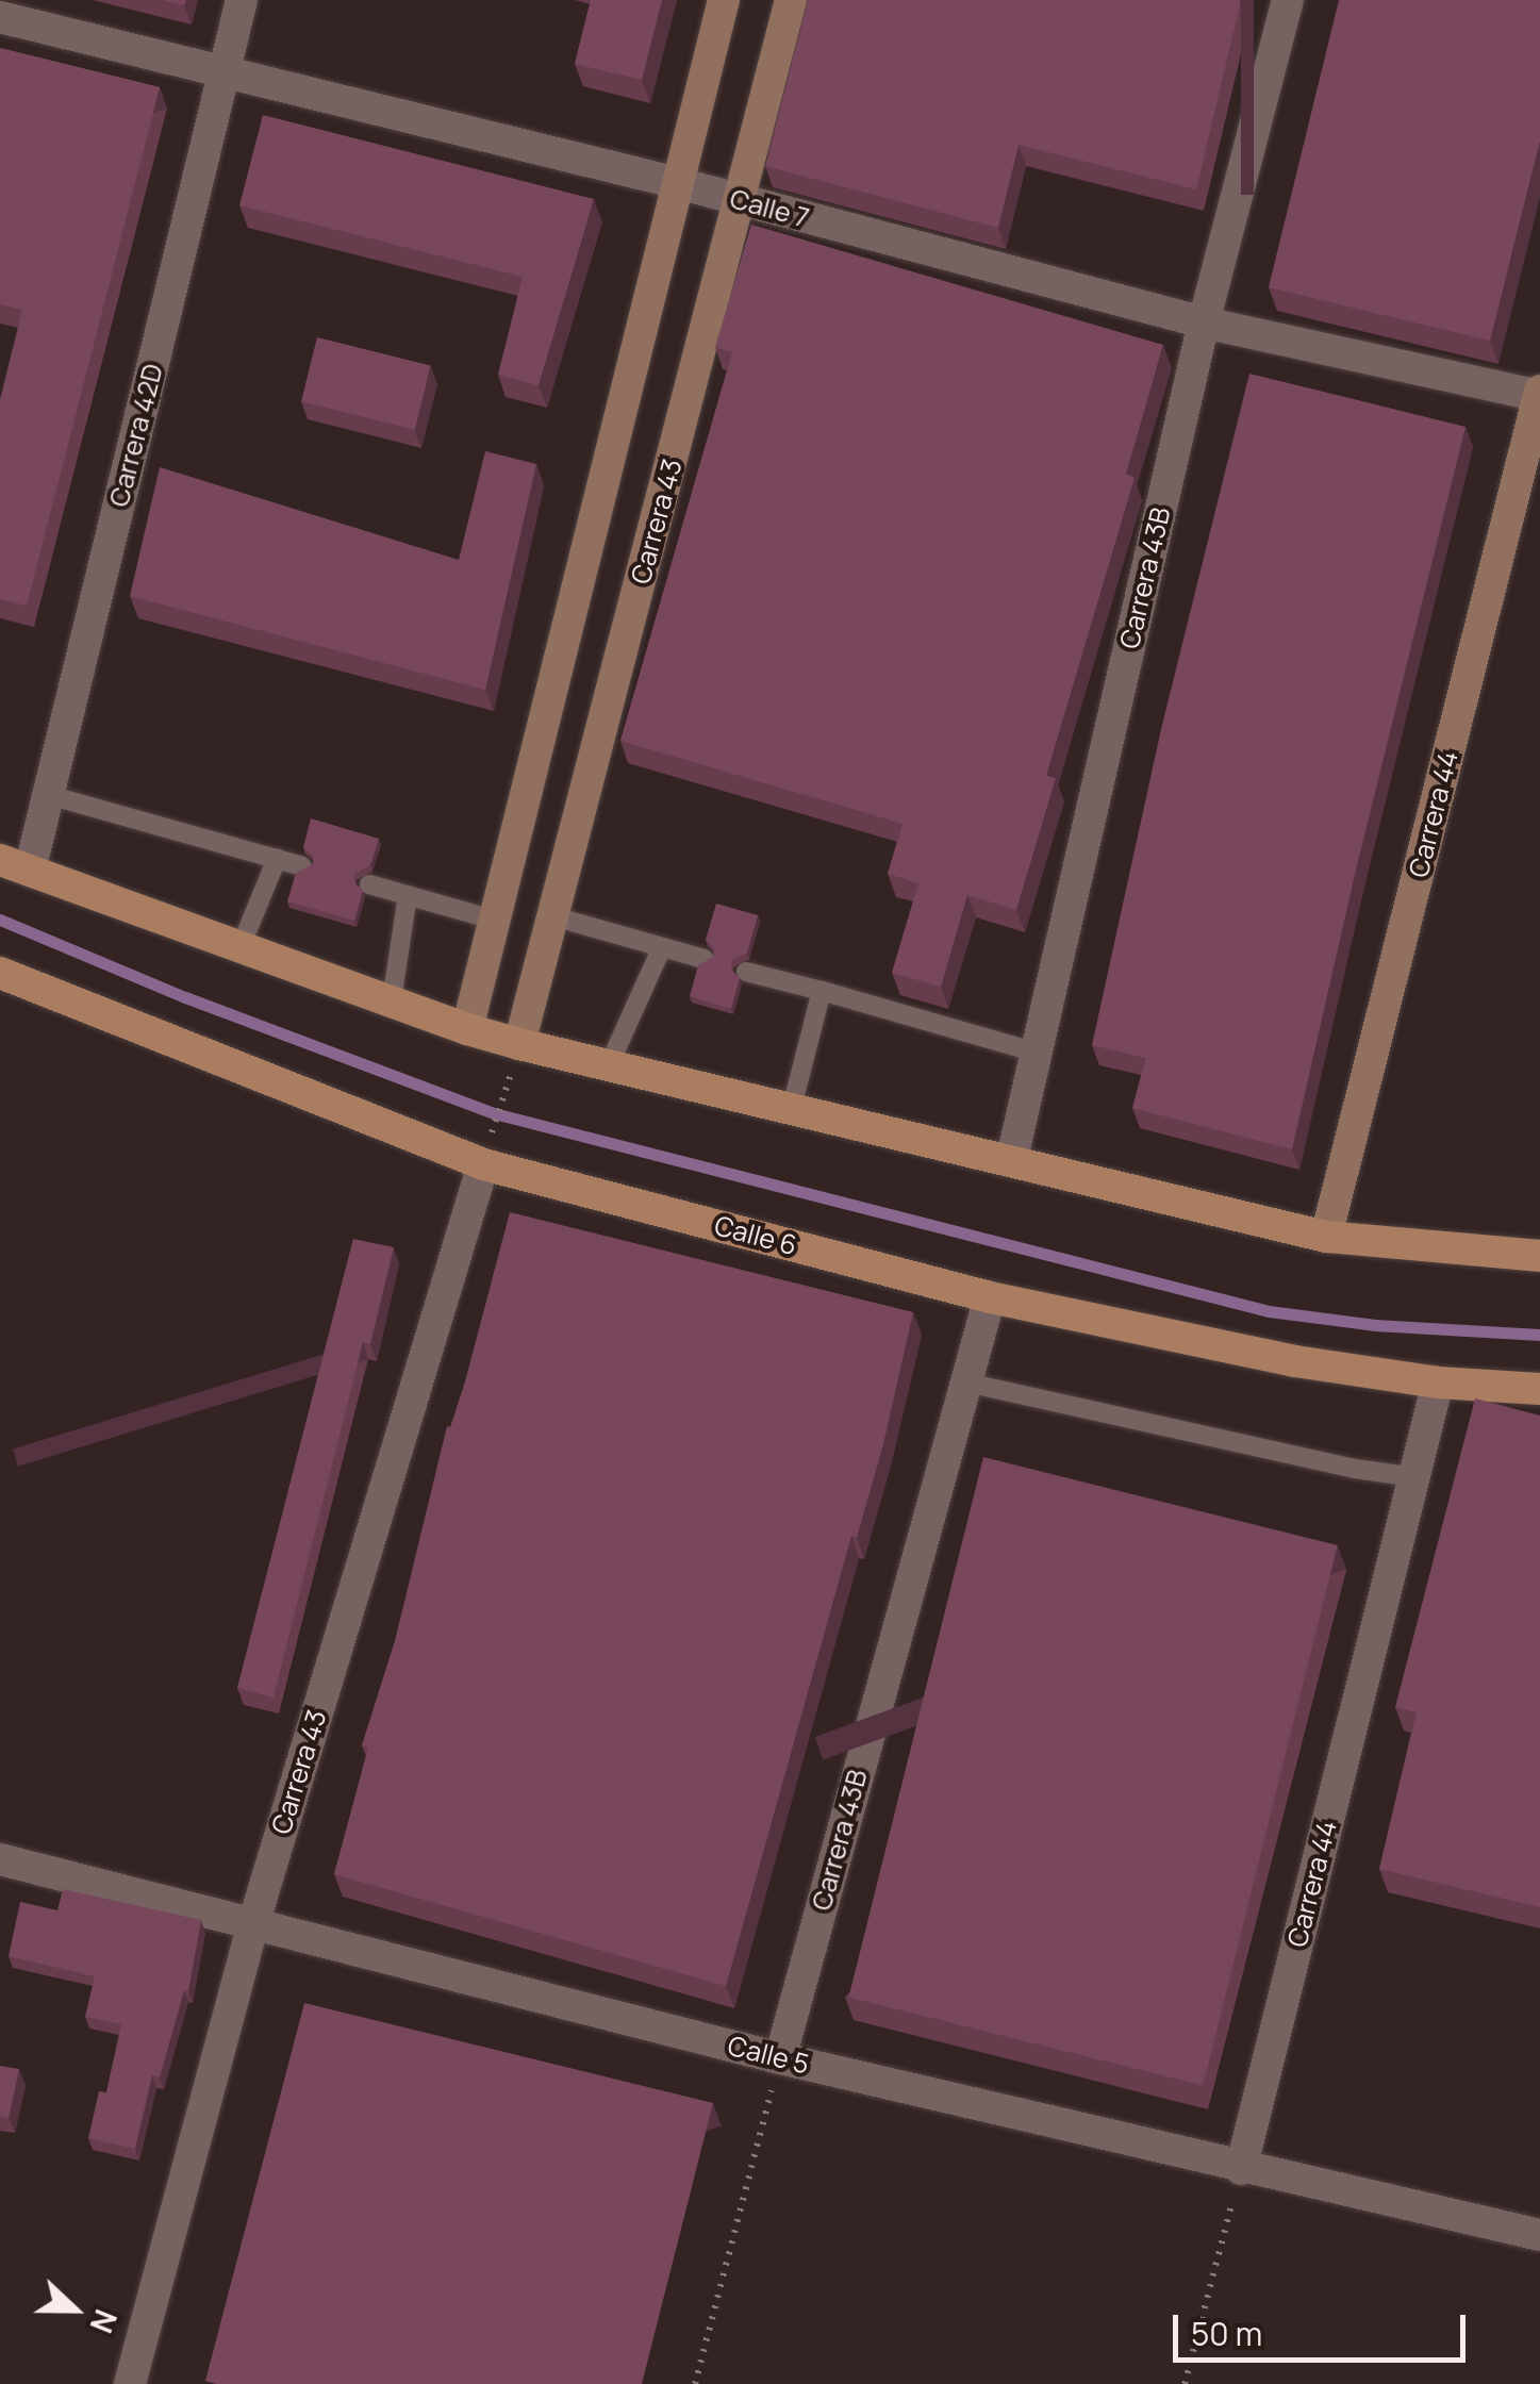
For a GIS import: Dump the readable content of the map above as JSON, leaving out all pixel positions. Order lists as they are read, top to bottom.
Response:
{
  "streets": {
    "main road": ["Calle 6"],
    "street": [
      "Calle 7",
      "Carrera 42D",
      "Carrera 43",
      "Carrera 43B",
      "Carrera 44",
      "Calle 5"
    ]
  },
  "crossings": [
    ["Calle 7", "Carrera 42D"],
    ["Calle 7", "Carrera 43"],
    ["Calle 7", "Carrera 43B"],
    ["Calle 7", "Carrera 44"],
    ["Carrera 43", "Calle 6"],
    ["Carrera 43", "Calle 5"],
    ["Carrera 43B", "Calle 6"],
    ["Carrera 43B", "Calle 5"],
    ["Carrera 44", "Calle 6"],
    ["Carrera 44", "Calle 5"]
  ],
  "scale_bar": "50 m",
  "north": "right"
}
